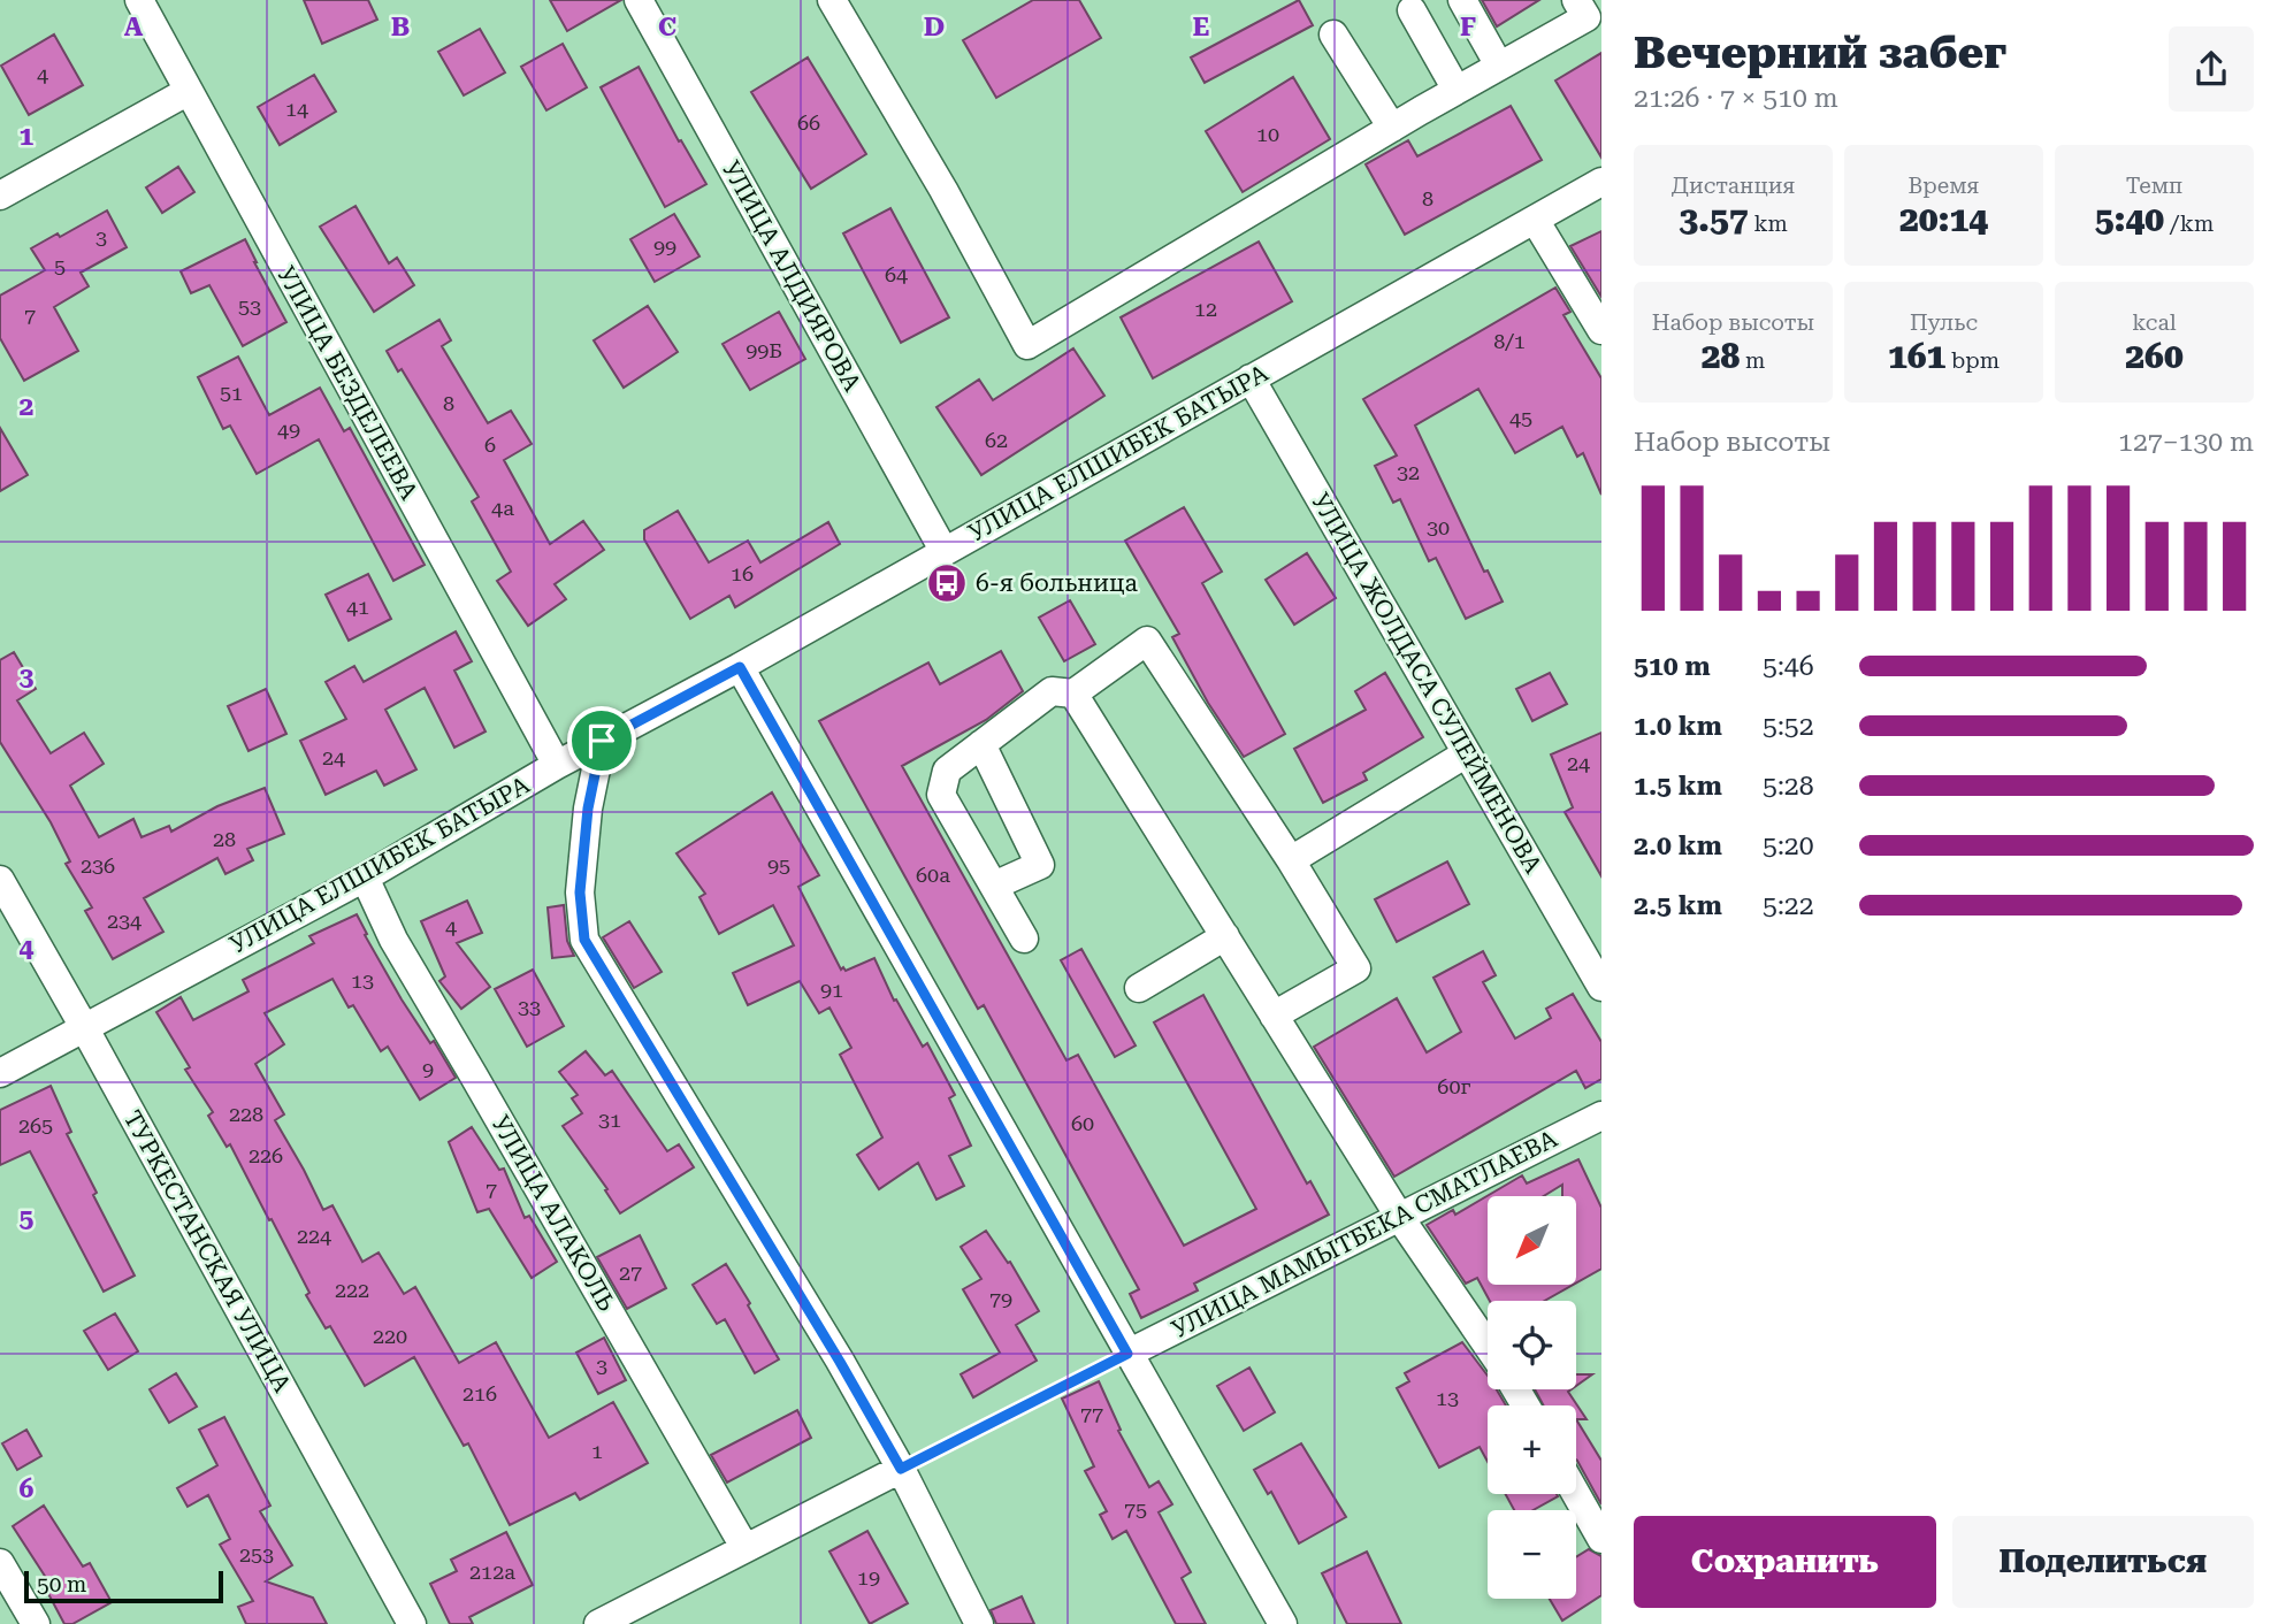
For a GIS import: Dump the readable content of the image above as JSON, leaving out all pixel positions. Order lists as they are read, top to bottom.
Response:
{
  "streets": {
    "street": [
      "УЛИЦА АЛДИЯРОВА",
      "УЛИЦА БЕЗДЕЛЕЕВА",
      "УЛИЦА ЕЛШИБЕК БАТЫРА",
      "УЛИЦА ЖОЛДАСА СУЛЕЙМЕНОВА",
      "УЛИЦА АЛАКОЛЬ",
      "УЛИЦА МАМЫТБЕКА СМАТЛАЕВА",
      "ТУРКЕСТАНСКАЯ УЛИЦА"
    ]
  },
  "crossings": [
    ["УЛИЦА АЛДИЯРОВА", "УЛИЦА ЕЛШИБЕК БАТЫРА"],
    ["УЛИЦА БЕЗДЕЛЕЕВА", "УЛИЦА ЕЛШИБЕК БАТЫРА"],
    ["УЛИЦА ЕЛШИБЕК БАТЫРА", "УЛИЦА ЖОЛДАСА СУЛЕЙМЕНОВА"],
    ["УЛИЦА ЕЛШИБЕК БАТЫРА", "УЛИЦА АЛАКОЛЬ"],
    ["УЛИЦА ЕЛШИБЕК БАТЫРА", "ТУРКЕСТАНСКАЯ УЛИЦА"]
  ],
  "places": {
    "bus stop": ["6-я больница"]
  },
  "house_numbers": [
    "4",
    "14",
    "66",
    "10",
    "8",
    "3",
    "99",
    "5",
    "64",
    "53",
    "12",
    "7",
    "8/1",
    "99Б",
    "51",
    "8",
    "45",
    "49",
    "62",
    "6",
    "32",
    "4а",
    "30",
    "16",
    "41",
    "24",
    "24",
    "28",
    "236",
    "95",
    "60а",
    "234",
    "4",
    "13",
    "91",
    "33",
    "9",
    "60г",
    "228",
    "31",
    "60",
    "265",
    "226",
    "7",
    "224",
    "27",
    "222",
    "79",
    "220",
    "3",
    "216",
    "13",
    "77",
    "1",
    "75",
    "253",
    "212а",
    "19"
  ],
  "scale_bar": "50 m",
  "north": "bottom left",
  "page": {
    "heading": ["Вечерний забег", "21:26 · 7 × 510 m"],
    "stats": [
      ["Дистанция", "3.57 km"],
      ["Время", "20:14"],
      ["Темп", "5:40 /km"],
      ["Набор высоты", "28 m"],
      ["Пульс", "161 bpm"],
      ["kcal", "260"]
    ],
    "chart": ["Набор высоты", "127–130 m"],
    "list": [
      {
        "name": "510 m",
        "note": "5:46"
      },
      {
        "name": "1.0 km",
        "note": "5:52"
      },
      {
        "name": "1.5 km",
        "note": "5:28"
      },
      {
        "name": "2.0 km",
        "note": "5:20"
      },
      {
        "name": "2.5 km",
        "note": "5:22"
      }
    ],
    "map_buttons": ["+", "−"],
    "buttons": ["Сохранить", "Поделиться"],
    "scale": "50 m"
  },
  "grid": {
    "columns": [
      "A",
      "B",
      "C",
      "D",
      "E",
      "F"
    ],
    "rows": [
      "1",
      "2",
      "3",
      "4",
      "5",
      "6"
    ]
  }
}
